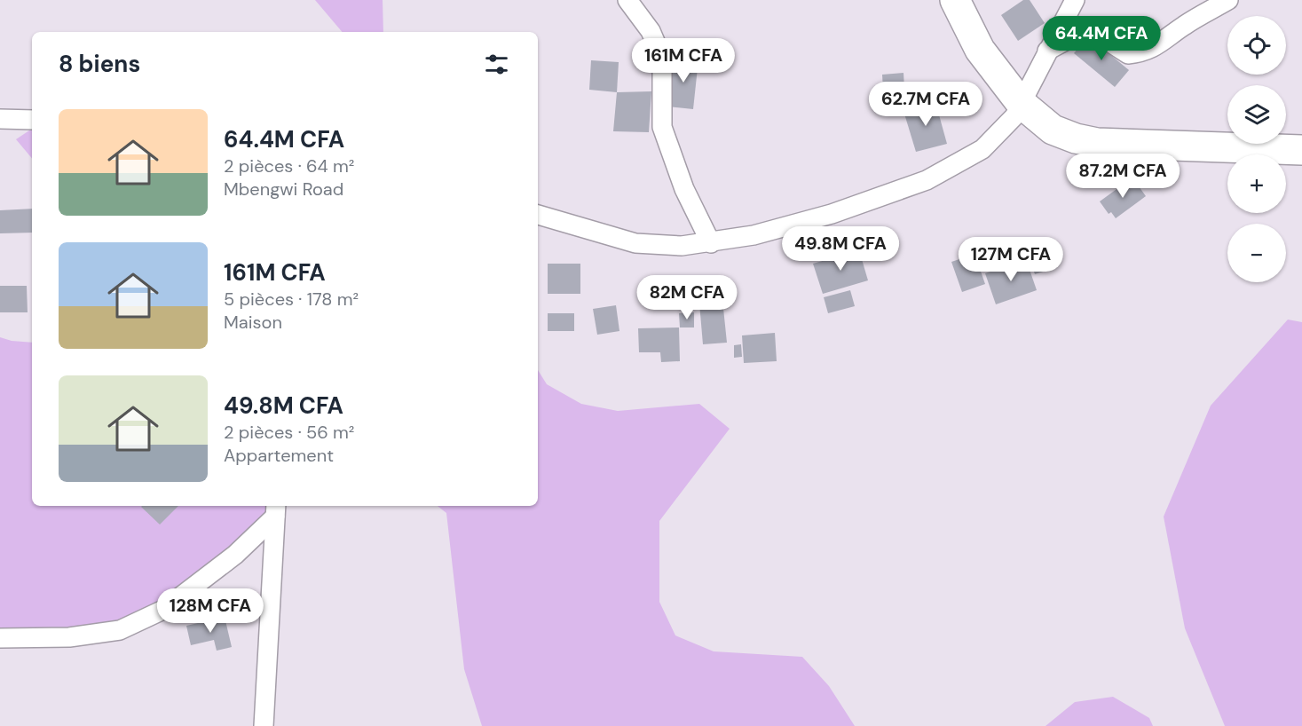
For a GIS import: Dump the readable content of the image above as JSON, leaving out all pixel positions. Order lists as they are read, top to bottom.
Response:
{
  "page": {
    "map_buttons": ["+", "−"],
    "price": [
      "64.4M CFA",
      "161M CFA",
      "62.7M CFA",
      "87.2M CFA",
      "49.8M CFA",
      "127M CFA",
      "82M CFA",
      "128M CFA"
    ],
    "heading": "8 biens",
    "list": [
      {
        "name": "64.4M CFA",
        "note": "2 pièces · 64 m² · Mbengwi Road"
      },
      {
        "name": "161M CFA",
        "note": "5 pièces · 178 m² · Maison"
      },
      {
        "name": "49.8M CFA",
        "note": "2 pièces · 56 m² · Appartement"
      }
    ]
  }
}
